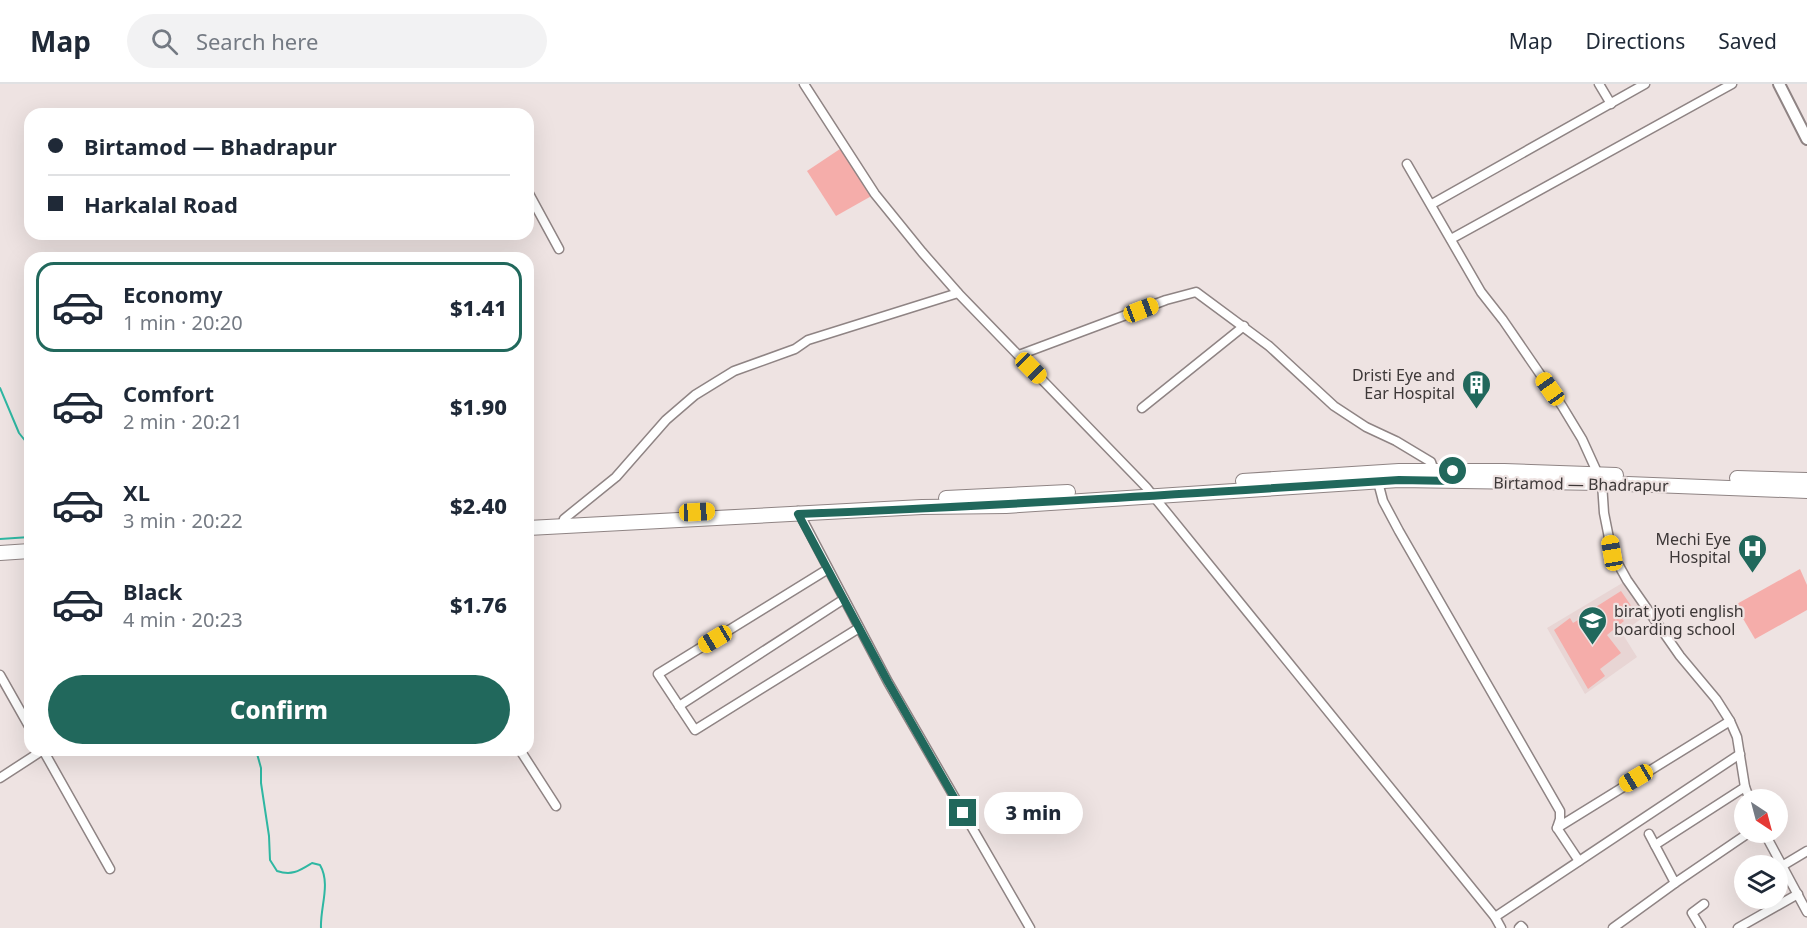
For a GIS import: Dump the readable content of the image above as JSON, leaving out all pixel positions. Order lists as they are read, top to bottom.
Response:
{
  "streets": {
    "main road": ["Birtamod — Bhadrapur"]
  },
  "places": {
    "building": ["Dristi Eye and Ear Hospital"],
    "hospital": ["Mechi Eye Hospital"],
    "school or university": ["birat jyoti english boarding school"]
  },
  "north": "bottom right",
  "page": {
    "header": "Map",
    "search": "Search here",
    "nav": ["Map", "Directions", "Saved"],
    "banner": ["Birtamod — Bhadrapur", "Harkalal Road"],
    "list": [
      {
        "name": "Economy",
        "note": "1 min · 20:20",
        "value": "$1.41"
      },
      {
        "name": "Comfort",
        "note": "2 min · 20:21",
        "value": "$1.90"
      },
      {
        "name": "XL",
        "note": "3 min · 20:22",
        "value": "$2.40"
      },
      {
        "name": "Black",
        "note": "4 min · 20:23",
        "value": "$1.76"
      }
    ],
    "buttons": "Confirm",
    "bubble": "3 min"
  }
}
